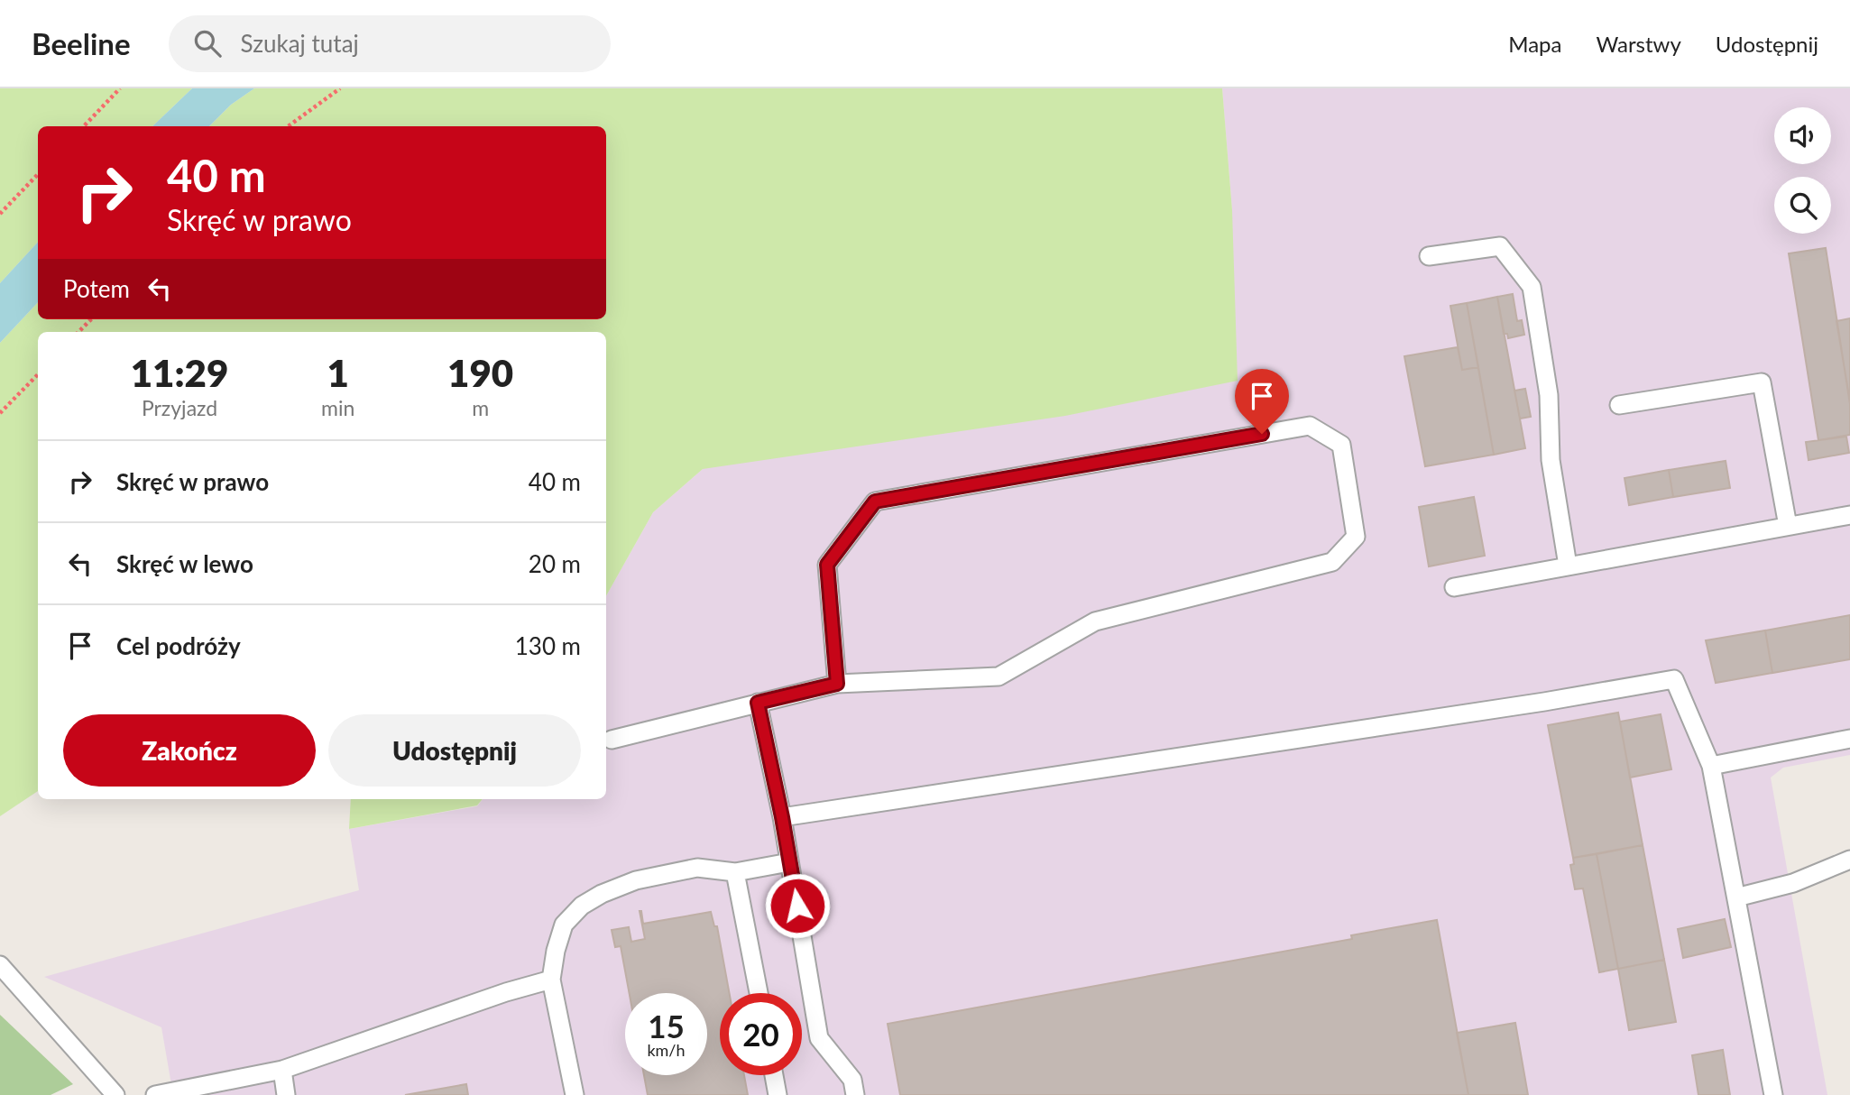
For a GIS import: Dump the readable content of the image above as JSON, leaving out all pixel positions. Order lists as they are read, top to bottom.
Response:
{
  "page": {
    "header": "Beeline",
    "search": "Szukaj tutaj",
    "nav": ["Mapa", "Warstwy", "Udostępnij"],
    "turn": ["40 m", "Skręć w prawo"],
    "then": "Potem",
    "eta": [
      "11:29",
      "Przyjazd",
      "1",
      "min",
      "190",
      "m"
    ],
    "list": [
      {
        "name": "Skręć w prawo",
        "value": "40 m"
      },
      {
        "name": "Skręć w lewo",
        "value": "20 m"
      },
      {
        "name": "Cel podróży",
        "value": "130 m"
      }
    ],
    "buttons": ["Zakończ", "Udostępnij"],
    "speed": "15 km/h",
    "limit": "20"
  }
}
